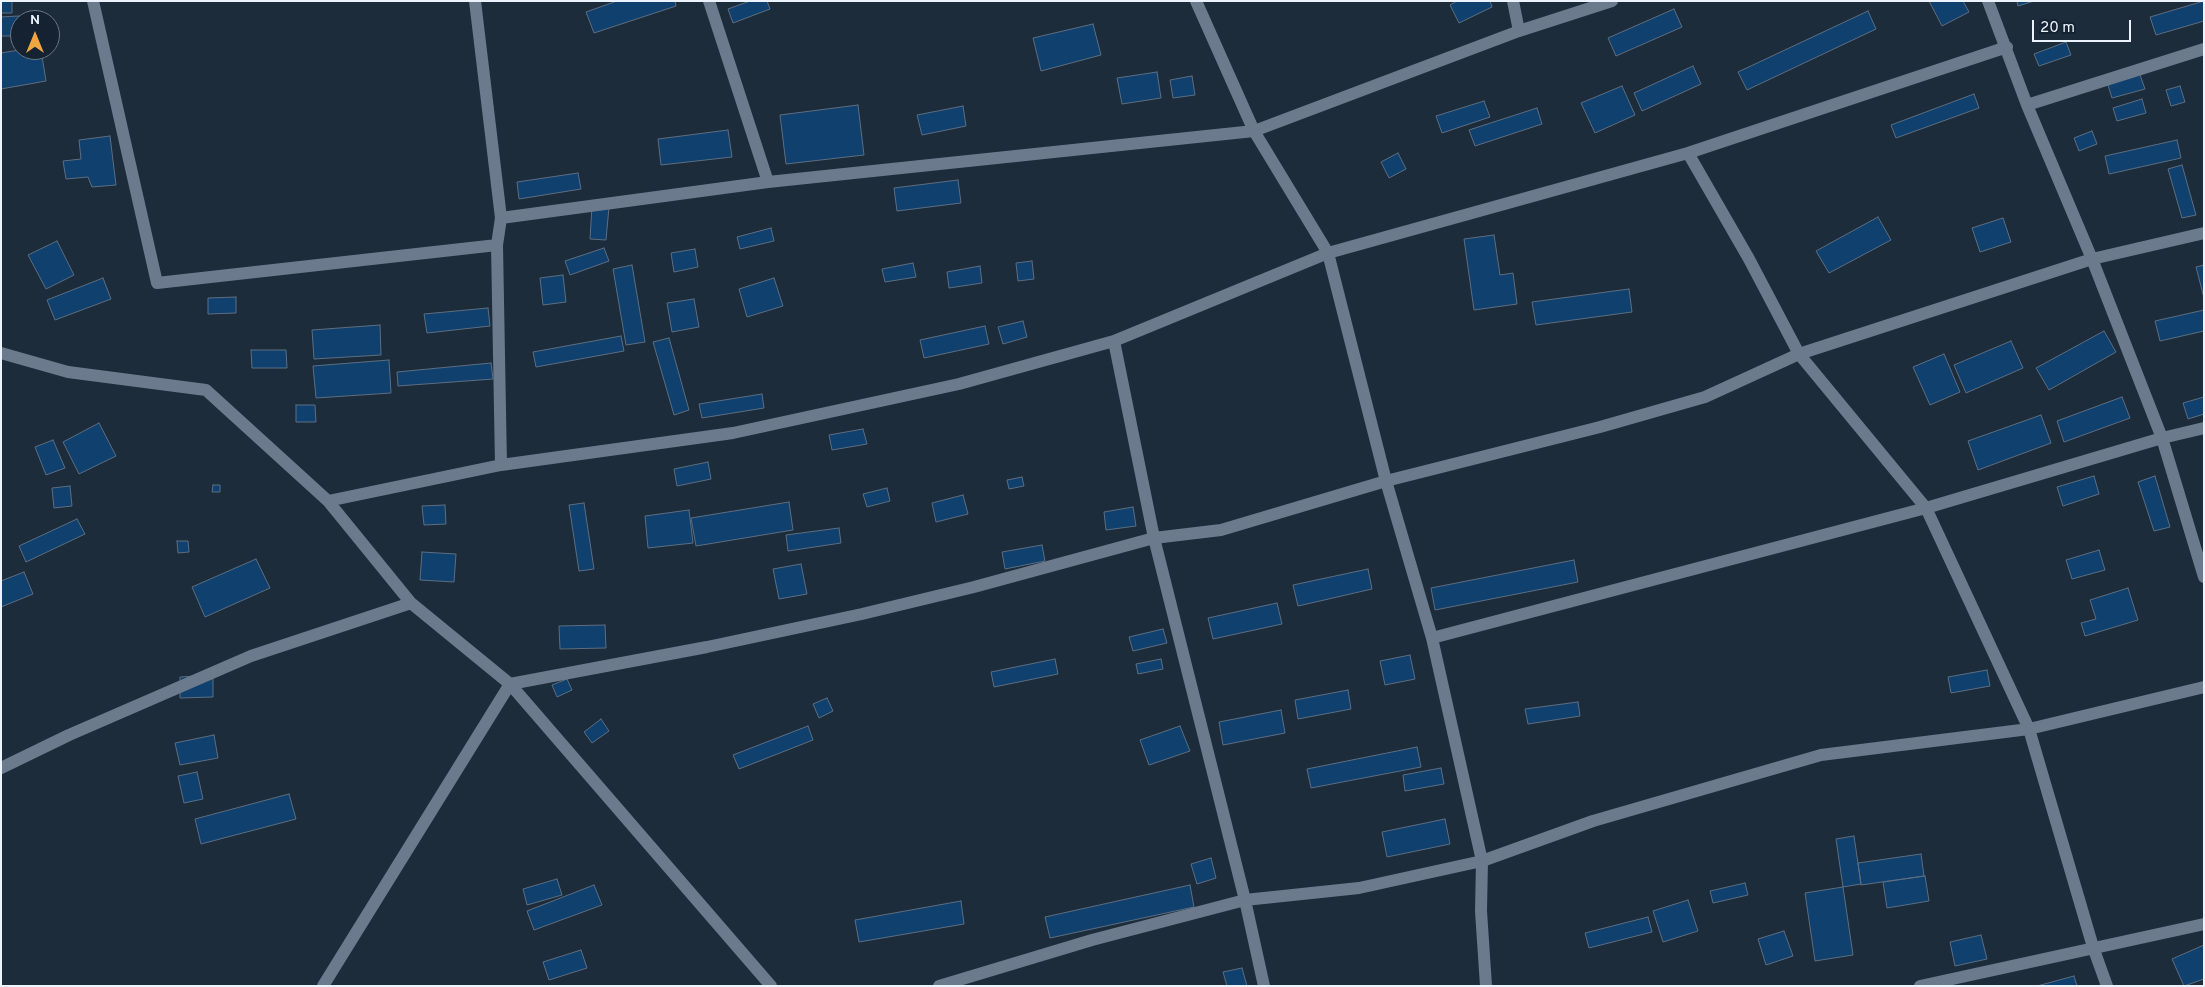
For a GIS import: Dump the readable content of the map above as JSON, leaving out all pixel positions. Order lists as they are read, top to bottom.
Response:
{
  "scale_bar": "20 m",
  "north": "top"
}
